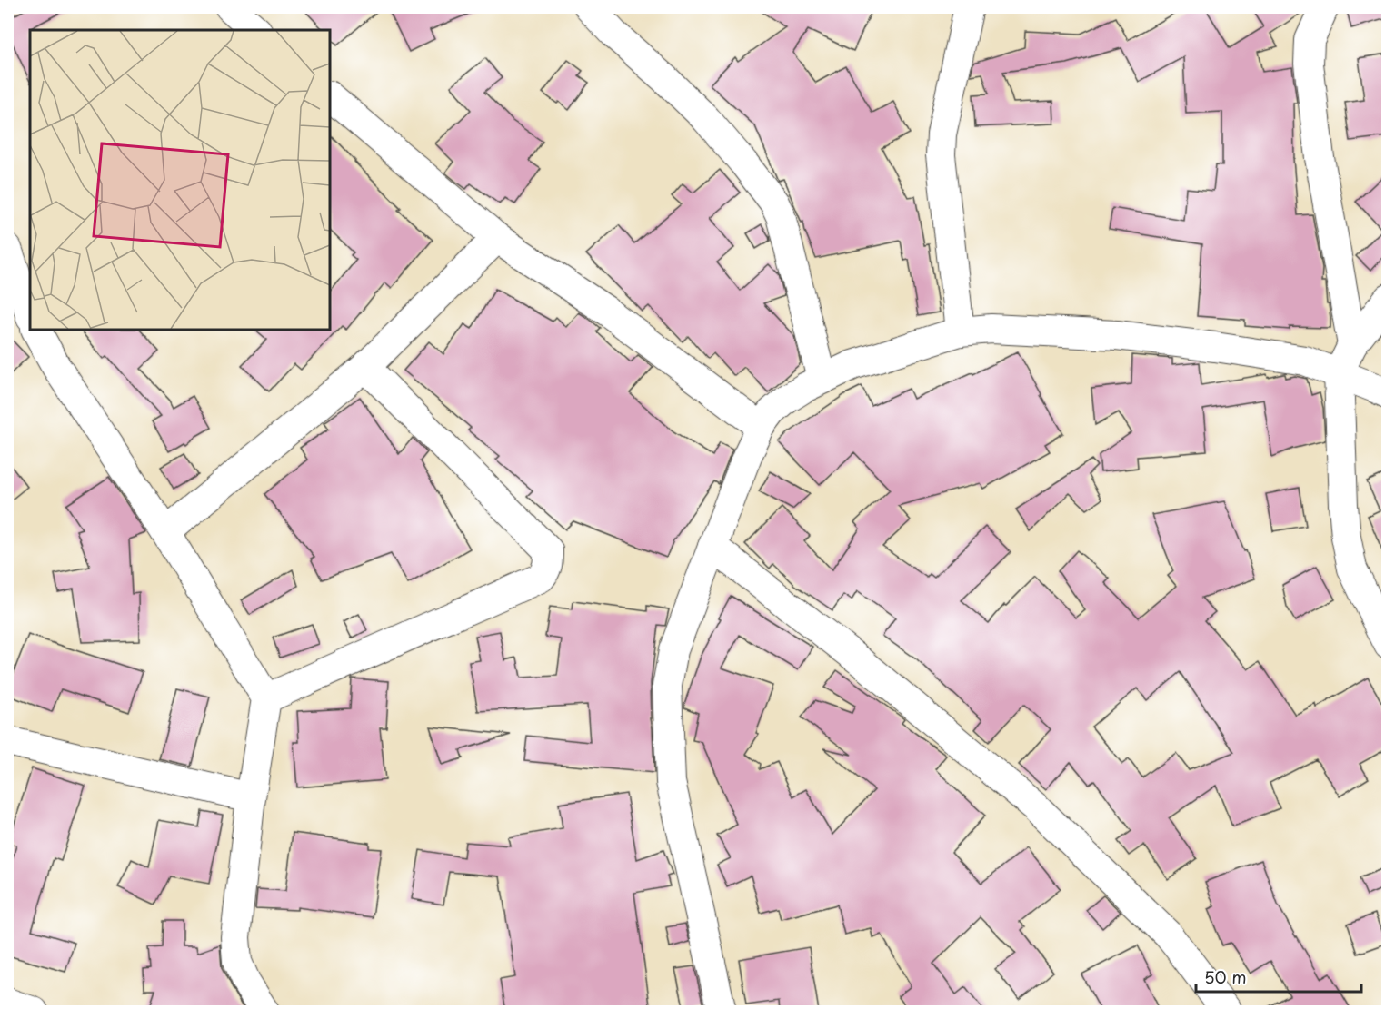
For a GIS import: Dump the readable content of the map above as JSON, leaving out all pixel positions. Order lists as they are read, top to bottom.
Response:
{
  "scale_bar": "50 m"
}
